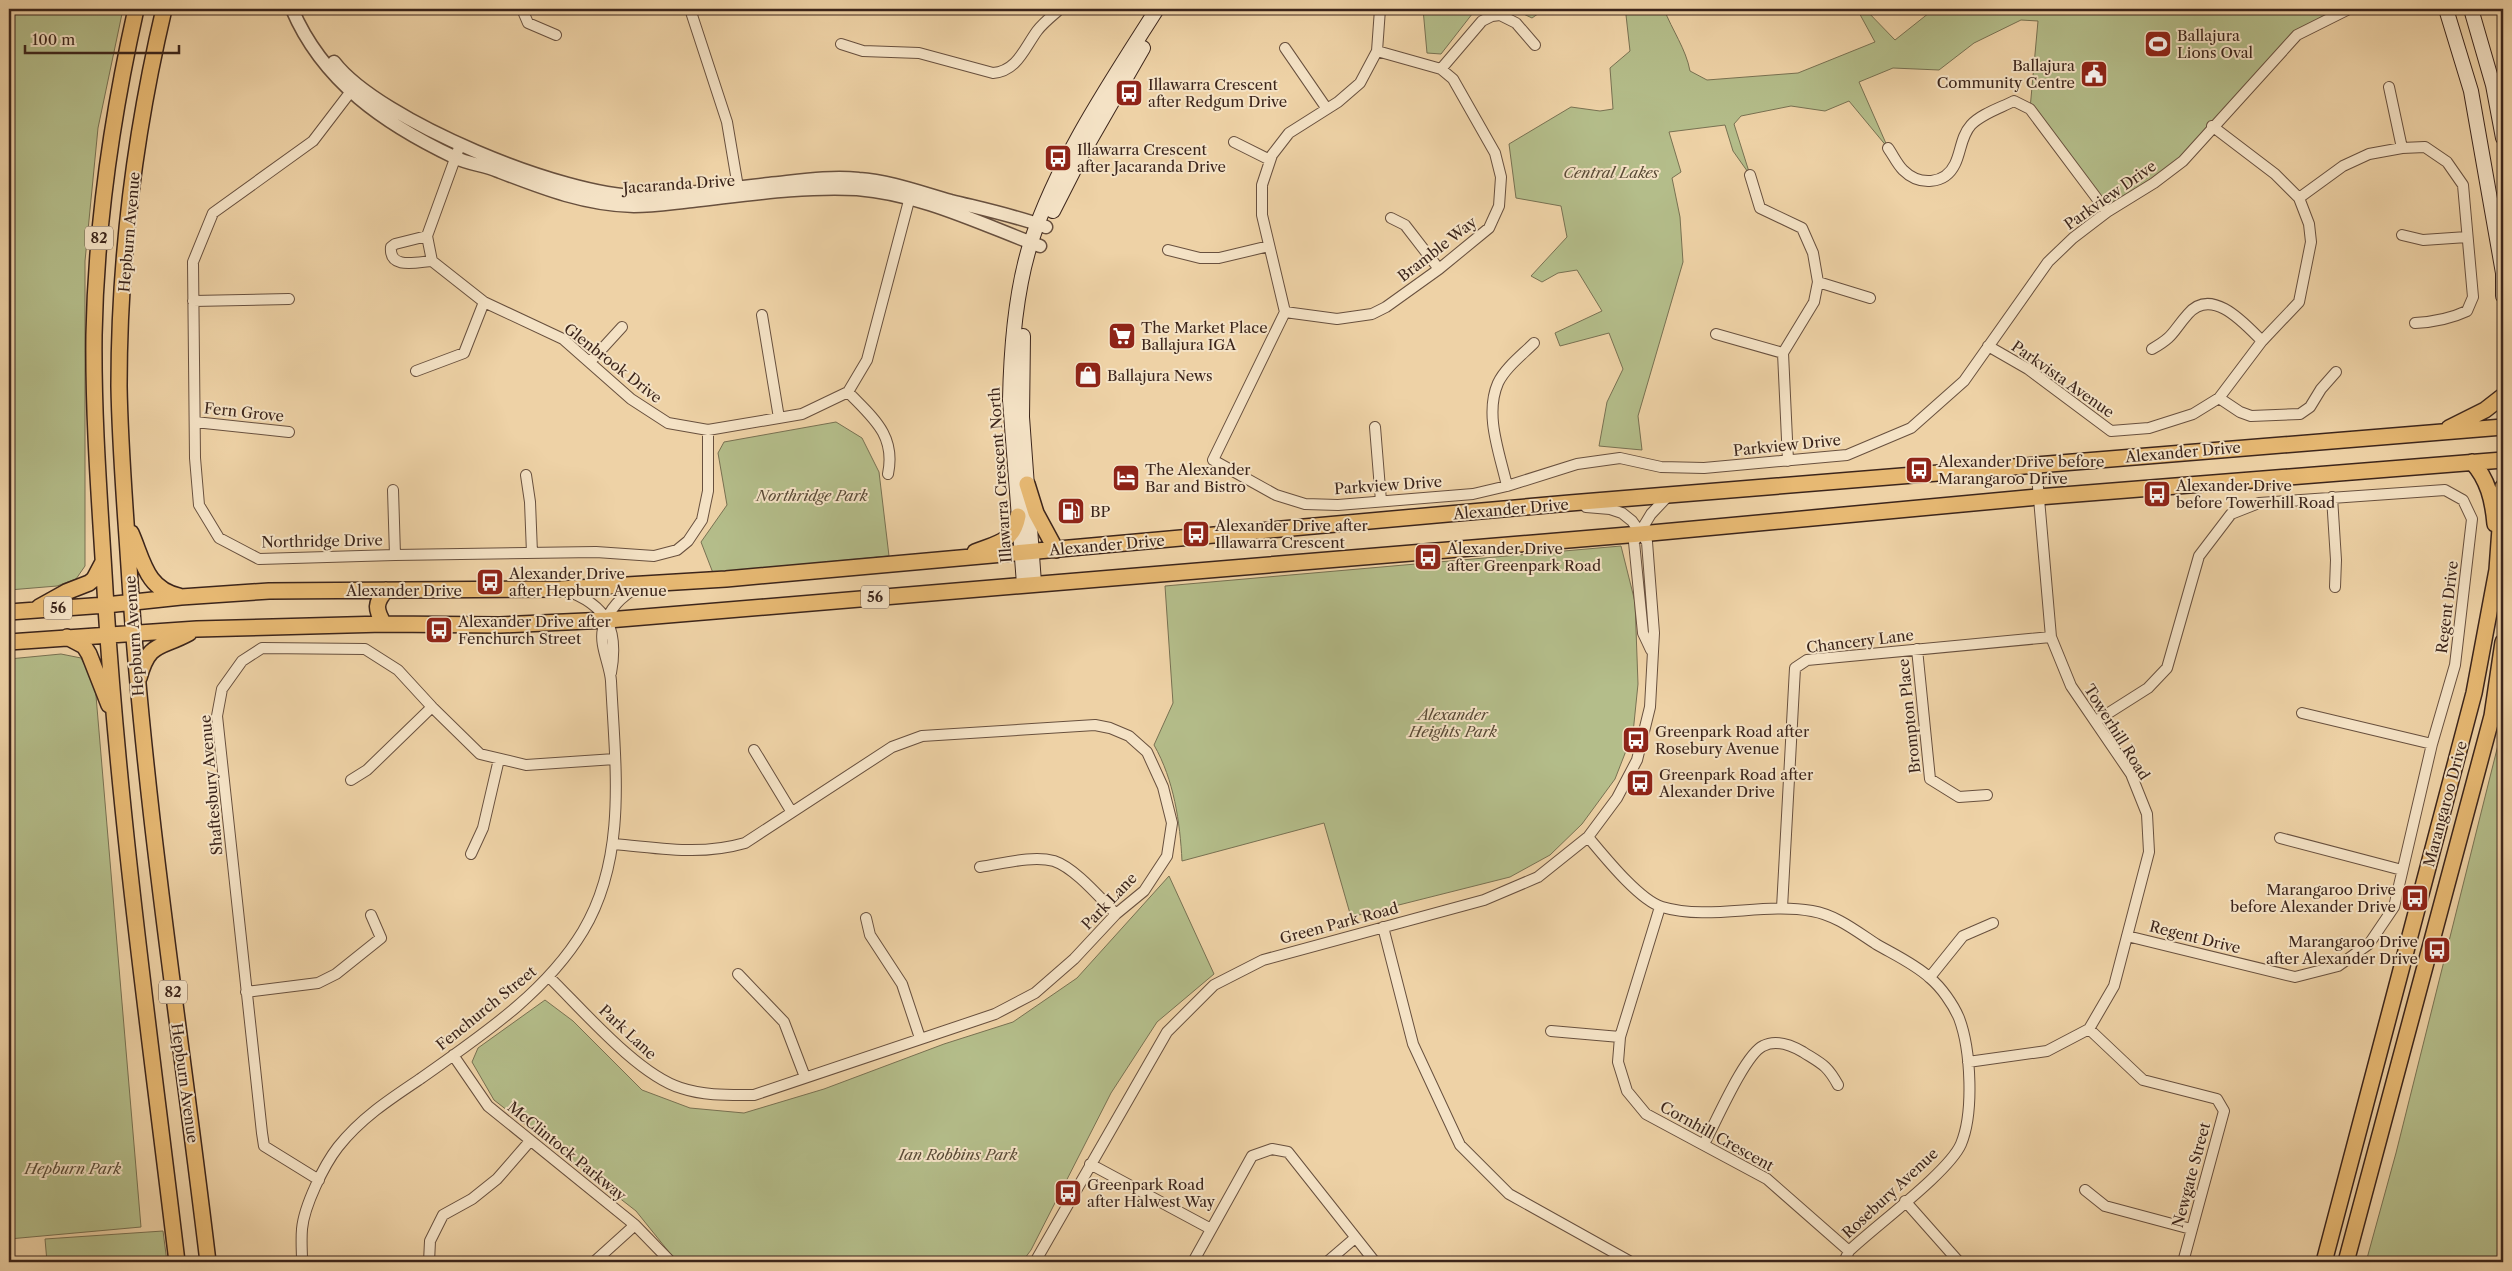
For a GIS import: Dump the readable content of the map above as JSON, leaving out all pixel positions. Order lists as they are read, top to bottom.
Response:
{
  "streets": {
    "main road": [
      "Hepburn Avenue",
      "82",
      "Alexander Drive",
      "Illawarra Crescent North",
      "56",
      "Marangaroo Drive"
    ],
    "street": [
      "Jacaranda Drive",
      "Parkview Drive",
      "Bramble Way",
      "Glenbrook Drive",
      "Parkvista Avenue",
      "Fern Grove",
      "Northridge Drive",
      "Regent Drive",
      "Chancery Lane",
      "Brompton Place",
      "Towerhill Road",
      "Shaftesbury Avenue",
      "Park Lane",
      "Green Park Road",
      "Fenchurch Street",
      "Cornhill Crescent",
      "McClintock Parkway",
      "Newgate Street",
      "Rosebury Avenue"
    ]
  },
  "crossings": [
    ["Jacaranda Drive", "Illawarra Crescent North"],
    ["Jacaranda Drive", "Northridge Drive"],
    ["Parkview Drive", "Bramble Way"],
    ["Parkview Drive", "Parkvista Avenue"],
    ["Hepburn Avenue", "Alexander Drive"],
    ["Hepburn Avenue", "56"],
    ["Glenbrook Drive", "Northridge Drive"],
    ["Fern Grove", "Northridge Drive"],
    ["Alexander Drive", "Illawarra Crescent North"],
    ["Alexander Drive", "Towerhill Road"],
    ["Alexander Drive", "Green Park Road"],
    ["Alexander Drive", "Fenchurch Street"],
    ["Illawarra Crescent North", "56"],
    ["56", "Towerhill Road"],
    ["56", "Green Park Road"],
    ["56", "Fenchurch Street"],
    ["Regent Drive", "Towerhill Road"],
    ["Chancery Lane", "Brompton Place"],
    ["Chancery Lane", "Towerhill Road"],
    ["Chancery Lane", "Rosebury Avenue"],
    ["Towerhill Road", "Newgate Street"],
    ["Towerhill Road", "Rosebury Avenue"],
    ["Shaftesbury Avenue", "Fenchurch Street"],
    ["Park Lane", "Fenchurch Street"],
    ["Fenchurch Street", "McClintock Parkway"],
    ["Cornhill Crescent", "Rosebury Avenue"]
  ],
  "parks": [
    "Central Lakes",
    "Northridge Park",
    "Alexander Heights Park",
    "Ian Robbins Park",
    "Hepburn Park"
  ],
  "places": {
    "sports": ["Ballajura Lions Oval"],
    "public building": ["Ballajura Community Centre"],
    "bus stop": [
      "Illawarra Crescent after Redgum Drive",
      "Illawarra Crescent after Jacaranda Drive",
      "Alexander Drive before Marangaroo Drive",
      "Alexander Drive before Towerhill Road",
      "Alexander Drive after Illawarra Crescent",
      "Alexander Drive after Greenpark Road",
      "Alexander Drive after Hepburn Avenue",
      "Alexander Drive after Fenchurch Street",
      "Greenpark Road after Rosebury Avenue",
      "Greenpark Road after Alexander Drive",
      "Marangaroo Drive before Alexander Drive",
      "Marangaroo Drive after Alexander Drive",
      "Greenpark Road after Halwest Way"
    ],
    "supermarket": ["The Market Place Ballajura IGA"],
    "shop": ["Ballajura News"],
    "hotel": ["The Alexander Bar and Bistro"],
    "fuel station": ["BP"]
  },
  "scale_bar": "100 m"
}
